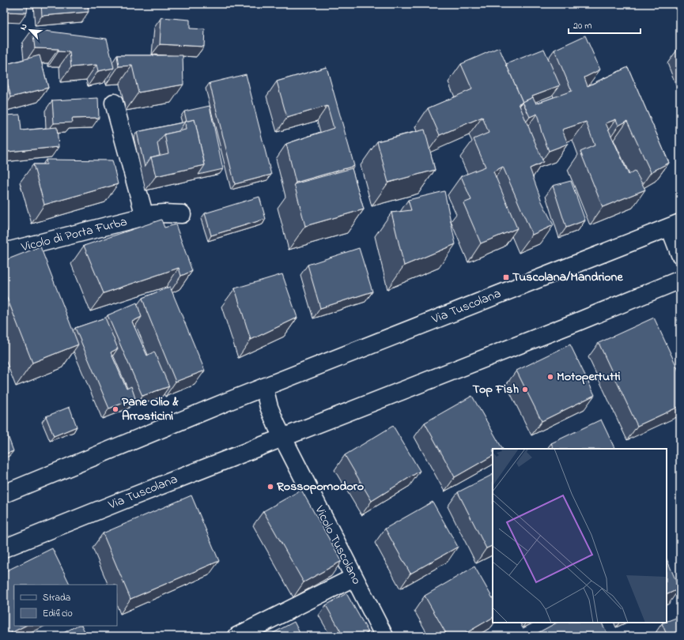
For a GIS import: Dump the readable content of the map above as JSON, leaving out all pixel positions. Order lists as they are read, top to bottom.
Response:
{
  "streets": {
    "main road": ["Vicolo di Porta Furba", "Via Tuscolana", "Vicolo Tuscolano"]
  },
  "crossings": [
    ["Via Tuscolana", "Vicolo Tuscolano"]
  ],
  "places": {
    "transit": ["Tuscolana/Mandrione"],
    "other": [
      "Motopertutti",
      "Top Fish",
      "Pane Olio & Arrosticini",
      "Rossopomodoro"
    ]
  },
  "legend": ["Strada", "Edificio"],
  "scale_bar": "20 m",
  "north": "top left"
}
